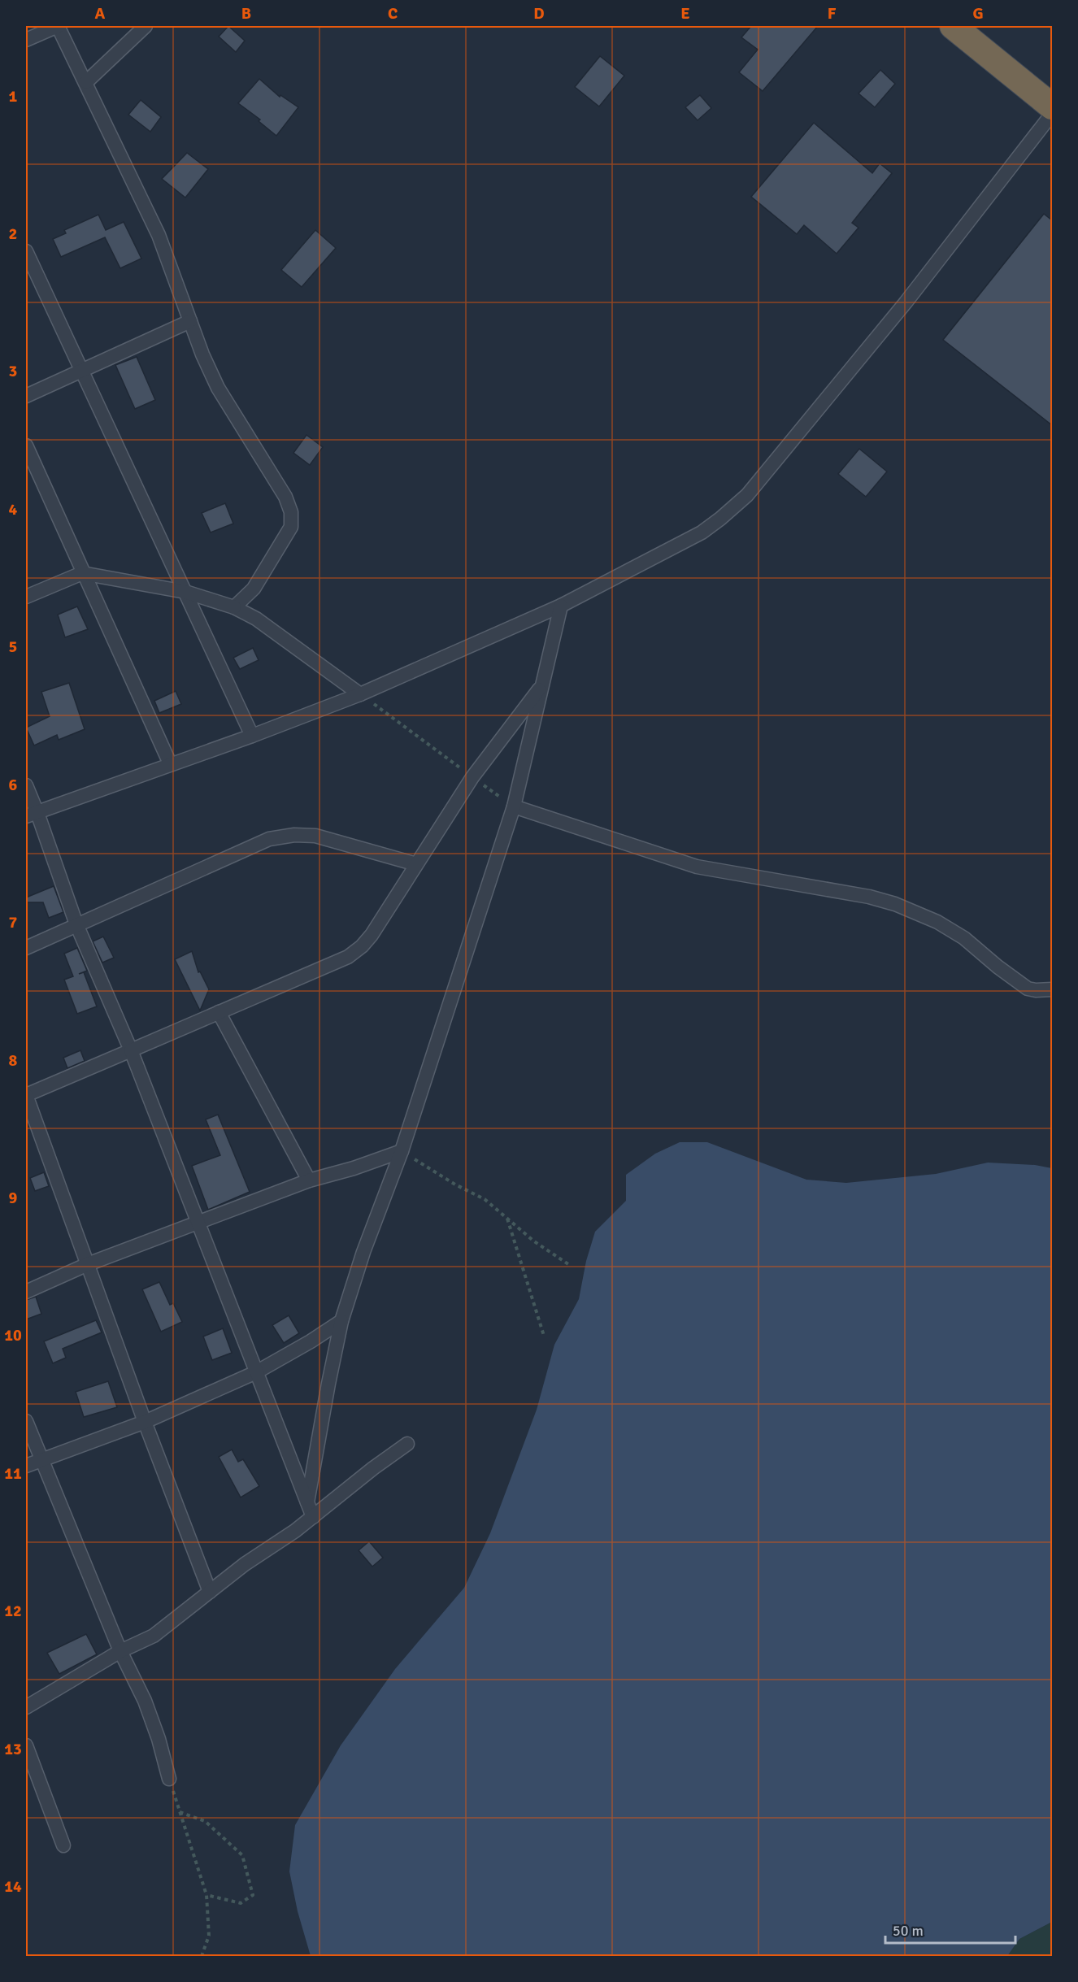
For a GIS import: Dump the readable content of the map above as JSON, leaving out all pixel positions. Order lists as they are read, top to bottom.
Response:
{
  "scale_bar": "50 m",
  "grid": {
    "columns": [
      "A",
      "B",
      "C",
      "D",
      "E",
      "F",
      "G"
    ],
    "rows": [
      "1",
      "2",
      "3",
      "4",
      "5",
      "6",
      "7",
      "8",
      "9",
      "10",
      "11",
      "12",
      "13",
      "14"
    ]
  }
}
